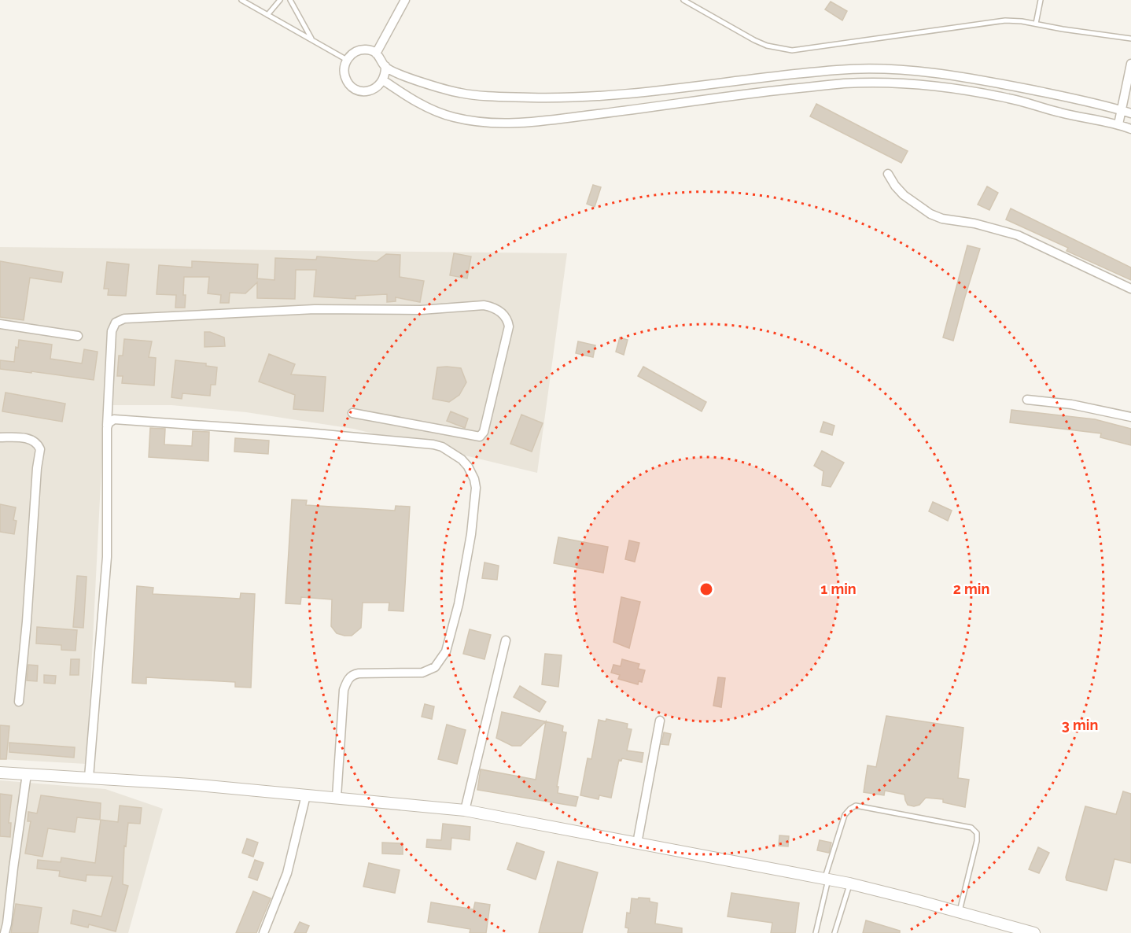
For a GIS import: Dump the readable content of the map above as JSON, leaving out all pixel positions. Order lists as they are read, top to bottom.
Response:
{
  "rings": ["1 min", "2 min", "3 min"]
}
